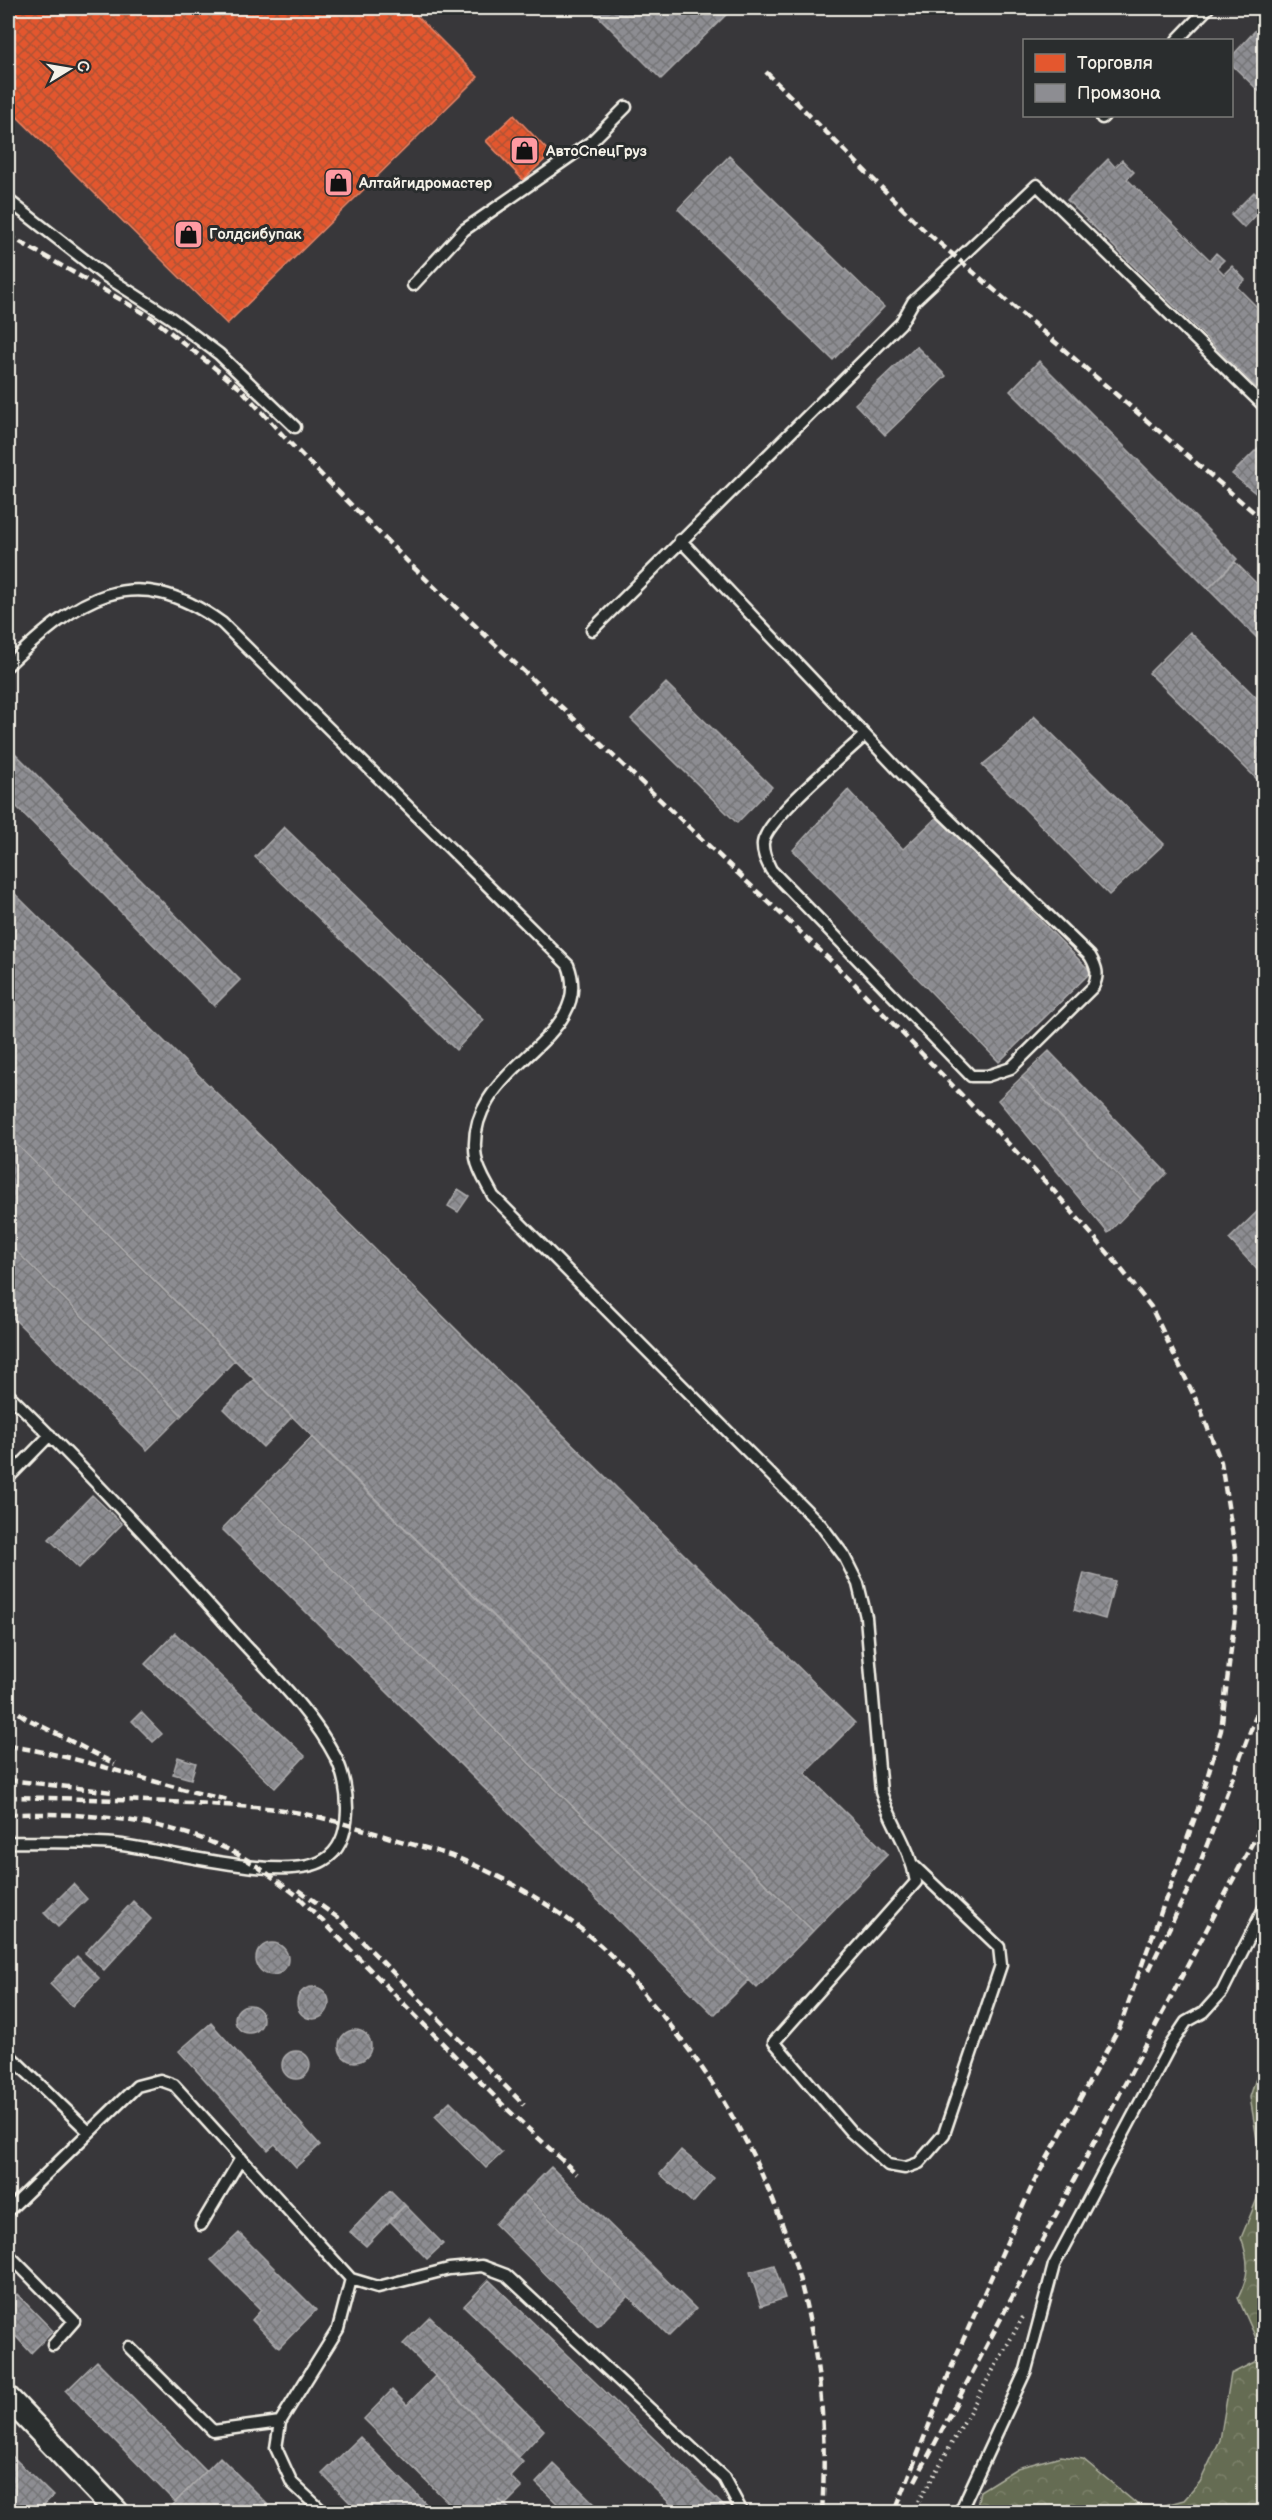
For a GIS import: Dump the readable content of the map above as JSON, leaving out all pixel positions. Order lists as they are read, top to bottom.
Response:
{
  "places": {
    "shop": ["АвтоСпецГруз", "Алтайгидромастер", "Голдcибупак"]
  },
  "legend": ["Торговля", "Промзона"],
  "north": "right"
}
